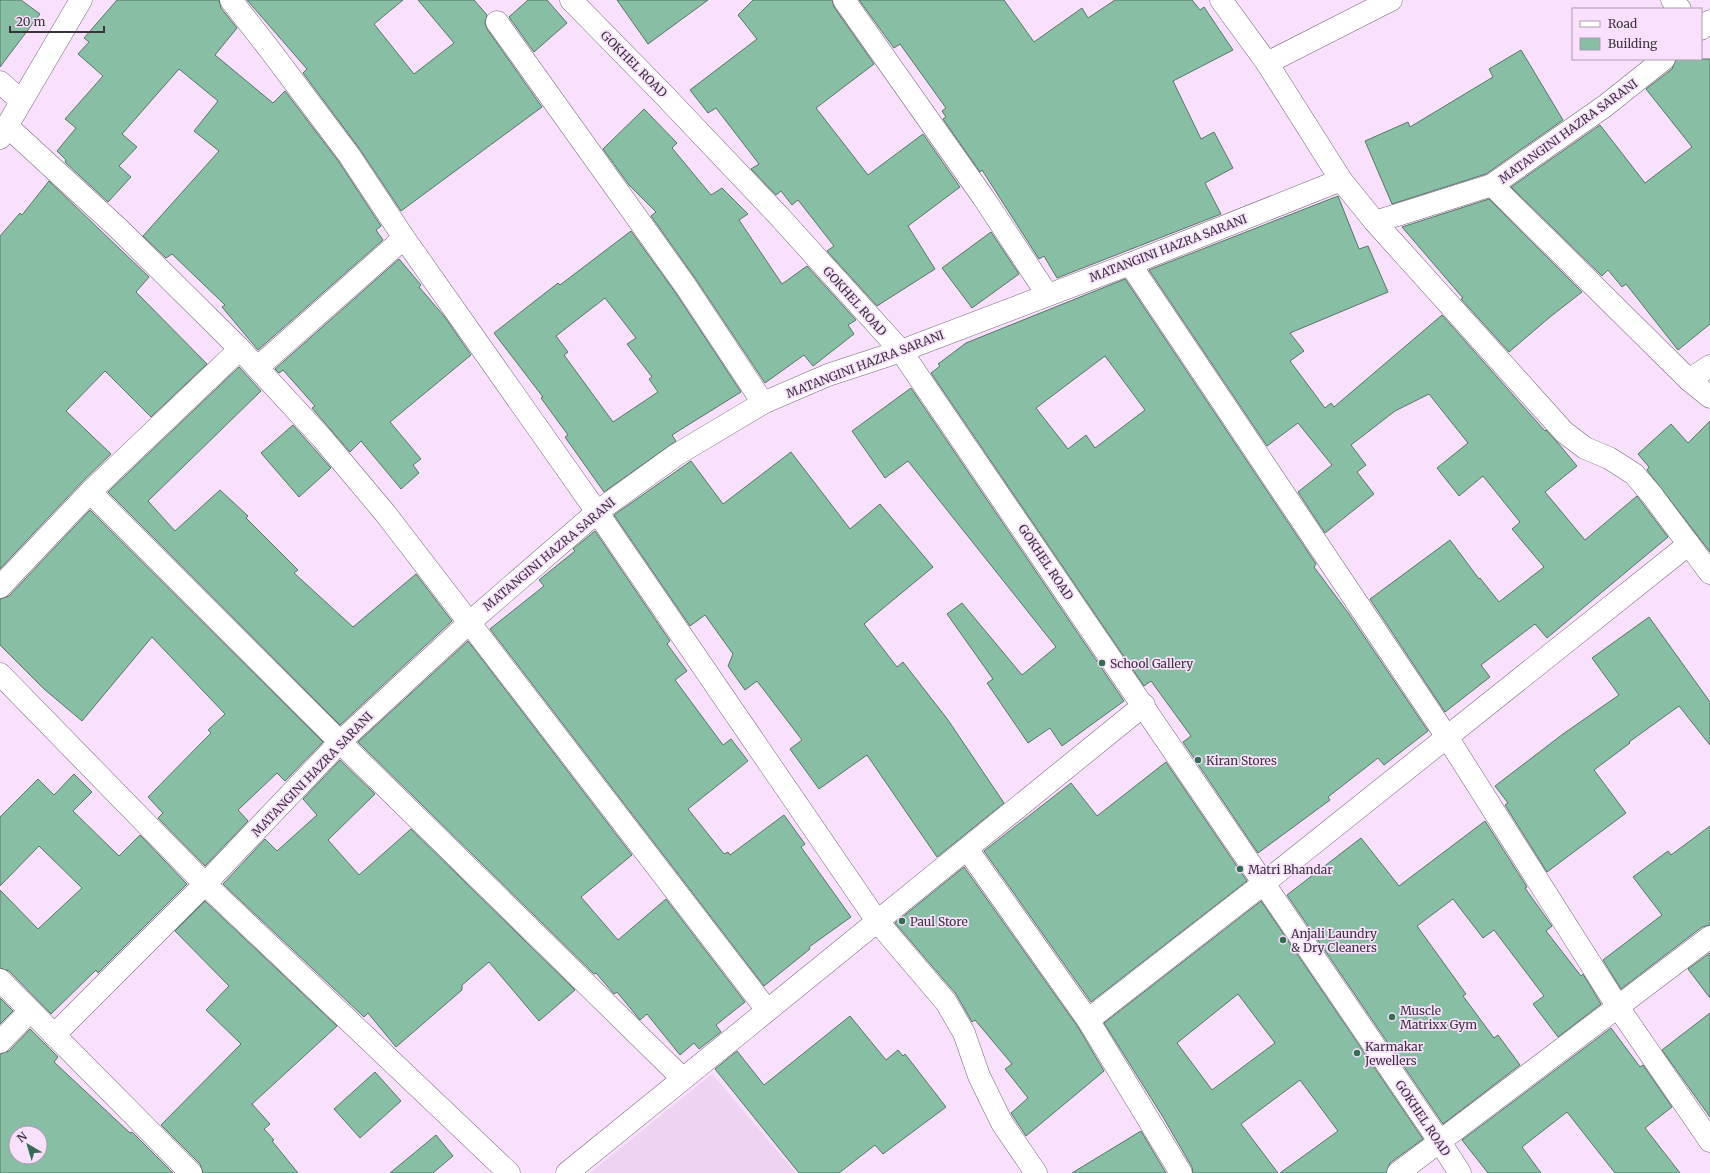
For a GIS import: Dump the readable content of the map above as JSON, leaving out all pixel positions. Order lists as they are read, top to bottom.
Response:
{
  "streets": {
    "street": ["GOKHEL ROAD", "MATANGINI HAZRA SARANI"]
  },
  "crossings": [
    ["GOKHEL ROAD", "MATANGINI HAZRA SARANI"]
  ],
  "places": [
    "School Gallery",
    "Kiran Stores",
    "Matri Bhandar",
    "Paul Store",
    "Anjali Laundry & Dry Cleaners",
    "Muscle Matrixx Gym",
    "Karmakar Jewellers"
  ],
  "legend": ["Road", "Building"],
  "scale_bar": "20 m",
  "north": "top left"
}
